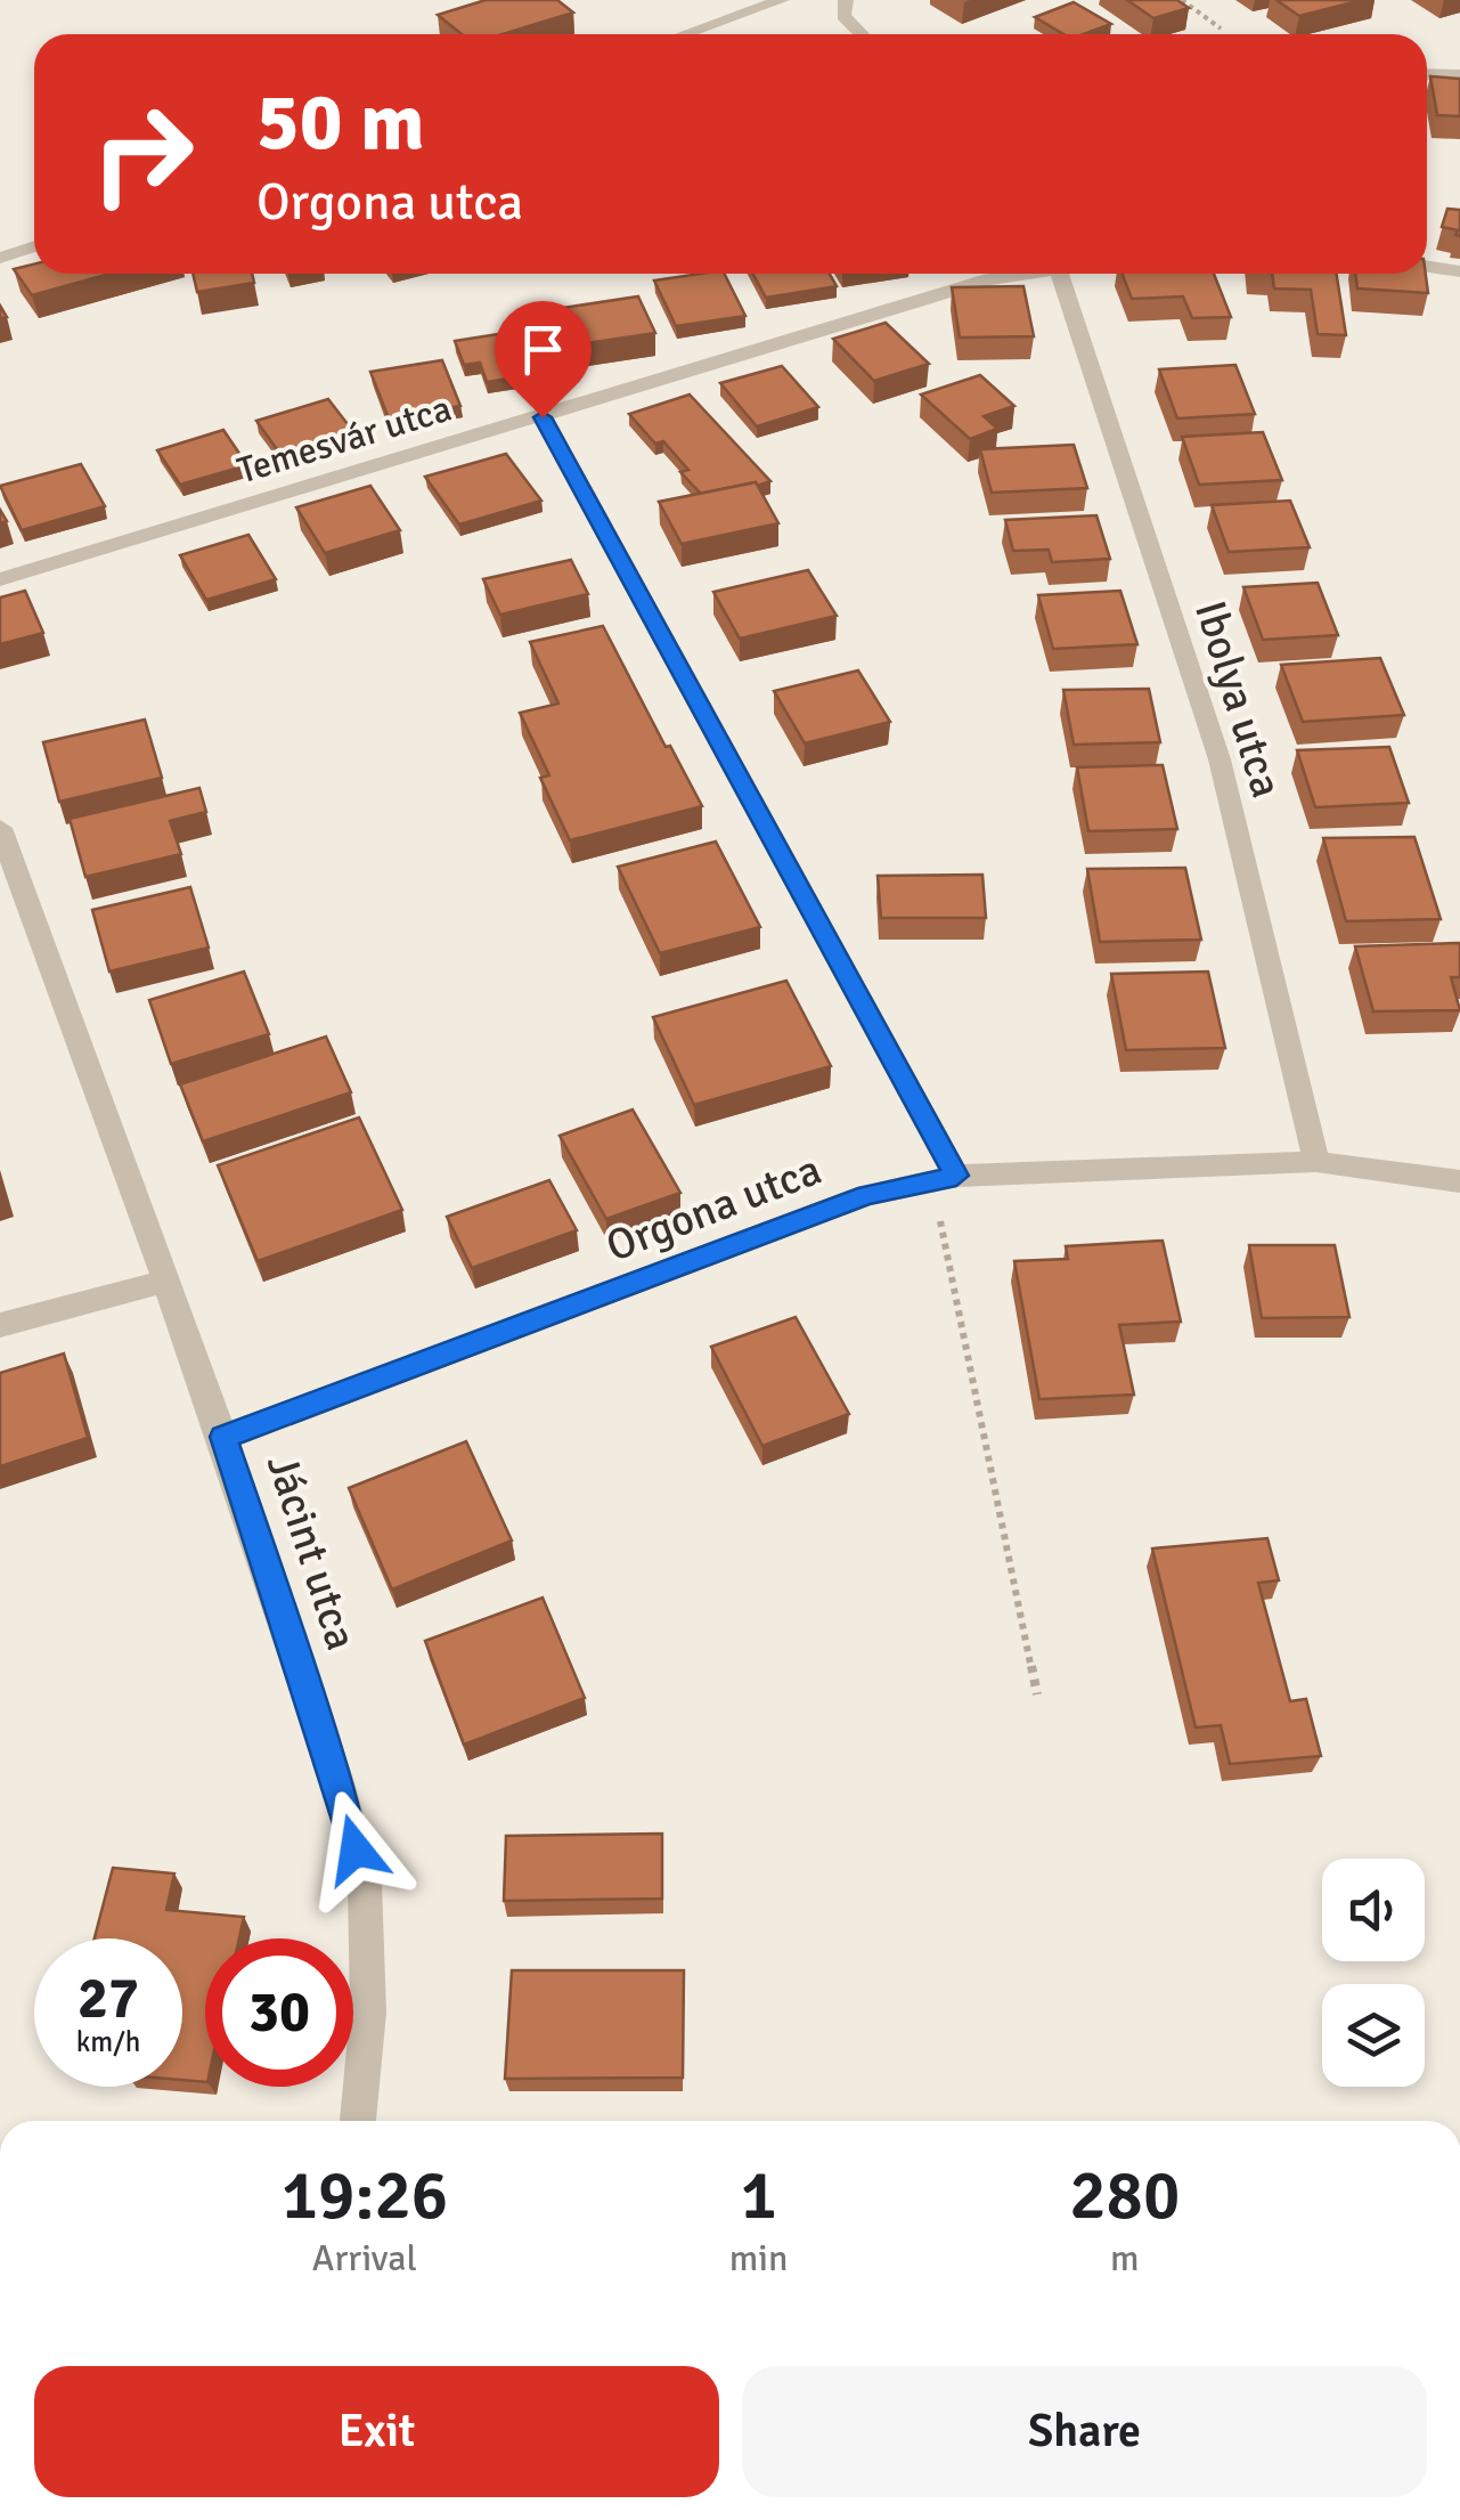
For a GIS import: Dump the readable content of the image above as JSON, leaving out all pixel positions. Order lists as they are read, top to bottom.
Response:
{
  "streets": {
    "street": [
      "Temesvár utca",
      "Ibolya utca",
      "Orgona utca",
      "Jácint utca"
    ]
  },
  "crossings": [
    ["Ibolya utca", "Orgona utca"],
    ["Orgona utca", "Jácint utca"]
  ],
  "page": {
    "turn": ["50 m", "Orgona utca"],
    "speed": "27 km/h",
    "limit": "30",
    "eta": [
      "19:26",
      "Arrival",
      "1",
      "min",
      "280",
      "m"
    ],
    "buttons": ["Exit", "Share"]
  }
}
